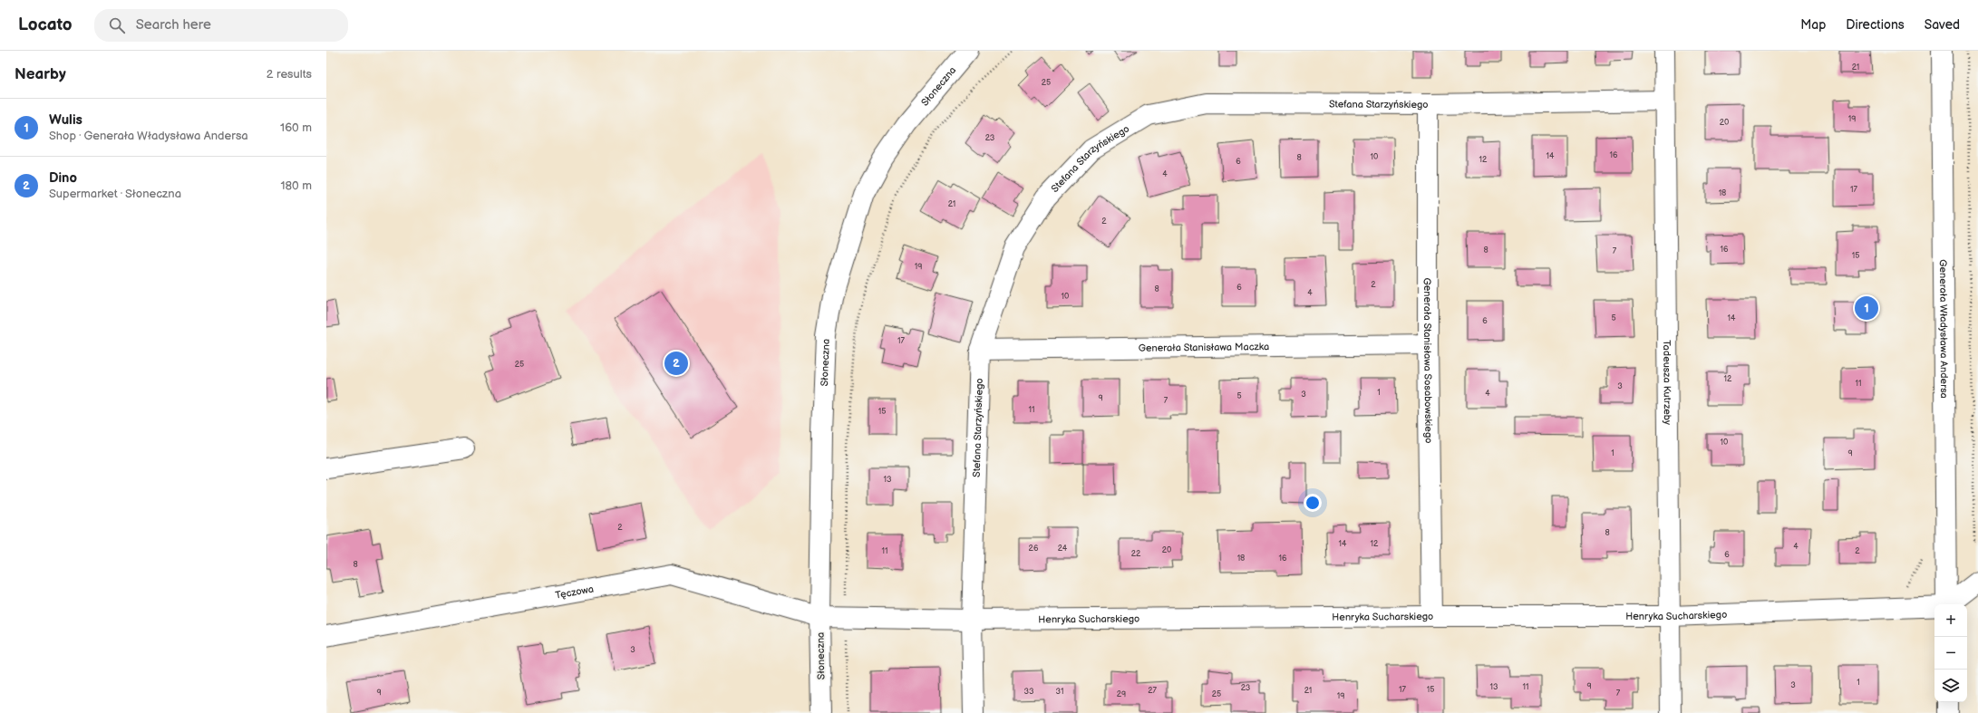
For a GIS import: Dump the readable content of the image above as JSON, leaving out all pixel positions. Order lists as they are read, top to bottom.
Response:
{
  "streets": {
    "street": [
      "Słoneczna",
      "Stefana Starzyńskiego",
      "Generała Władysława Andersa",
      "Generała Stanisława Maczka",
      "Generała Stanisława Sosabowskiego",
      "Tadeusza Kutrzeby",
      "Tęczowa",
      "Henryka Sucharskiego"
    ]
  },
  "crossings": [
    ["Słoneczna", "Tęczowa"],
    ["Słoneczna", "Henryka Sucharskiego"],
    ["Stefana Starzyńskiego", "Generała Stanisława Maczka"],
    ["Stefana Starzyńskiego", "Generała Stanisława Sosabowskiego"],
    ["Stefana Starzyńskiego", "Tadeusza Kutrzeby"],
    ["Stefana Starzyńskiego", "Henryka Sucharskiego"],
    ["Generała Stanisława Maczka", "Generała Stanisława Sosabowskiego"],
    ["Generała Stanisława Sosabowskiego", "Henryka Sucharskiego"],
    ["Tadeusza Kutrzeby", "Henryka Sucharskiego"],
    ["Tęczowa", "Henryka Sucharskiego"]
  ],
  "house_numbers": [
    "21",
    "25",
    "19",
    "20",
    "23",
    "16",
    "14",
    "10",
    "8",
    "12",
    "6",
    "4",
    "17",
    "18",
    "21",
    "2",
    "16",
    "8",
    "7",
    "15",
    "19",
    "2",
    "6",
    "8",
    "4",
    "10",
    "5",
    "14",
    "6",
    "17",
    "25",
    "12",
    "11",
    "3",
    "1",
    "4",
    "3",
    "5",
    "9",
    "7",
    "11",
    "15",
    "10",
    "1",
    "9",
    "13",
    "2",
    "8",
    "14",
    "12",
    "4",
    "26",
    "24",
    "20",
    "11",
    "2",
    "22",
    "6",
    "18",
    "16",
    "8",
    "3",
    "1",
    "3",
    "9",
    "13",
    "11",
    "23",
    "17",
    "15",
    "27",
    "21",
    "33",
    "31",
    "9",
    "7",
    "29",
    "25",
    "19"
  ],
  "page": {
    "header": "Locato",
    "search": "Search here",
    "nav": ["Map", "Directions", "Saved"],
    "heading": ["Nearby", "2 results"],
    "list": [
      {
        "mark": "1",
        "name": "Wulis",
        "note": "Shop · Generała Władysława Andersa",
        "value": "160 m"
      },
      {
        "mark": "2",
        "name": "Dino",
        "note": "Supermarket · Słoneczna",
        "value": "180 m"
      }
    ],
    "pins": ["1", "2"],
    "map_buttons": ["+", "−"]
  }
}
